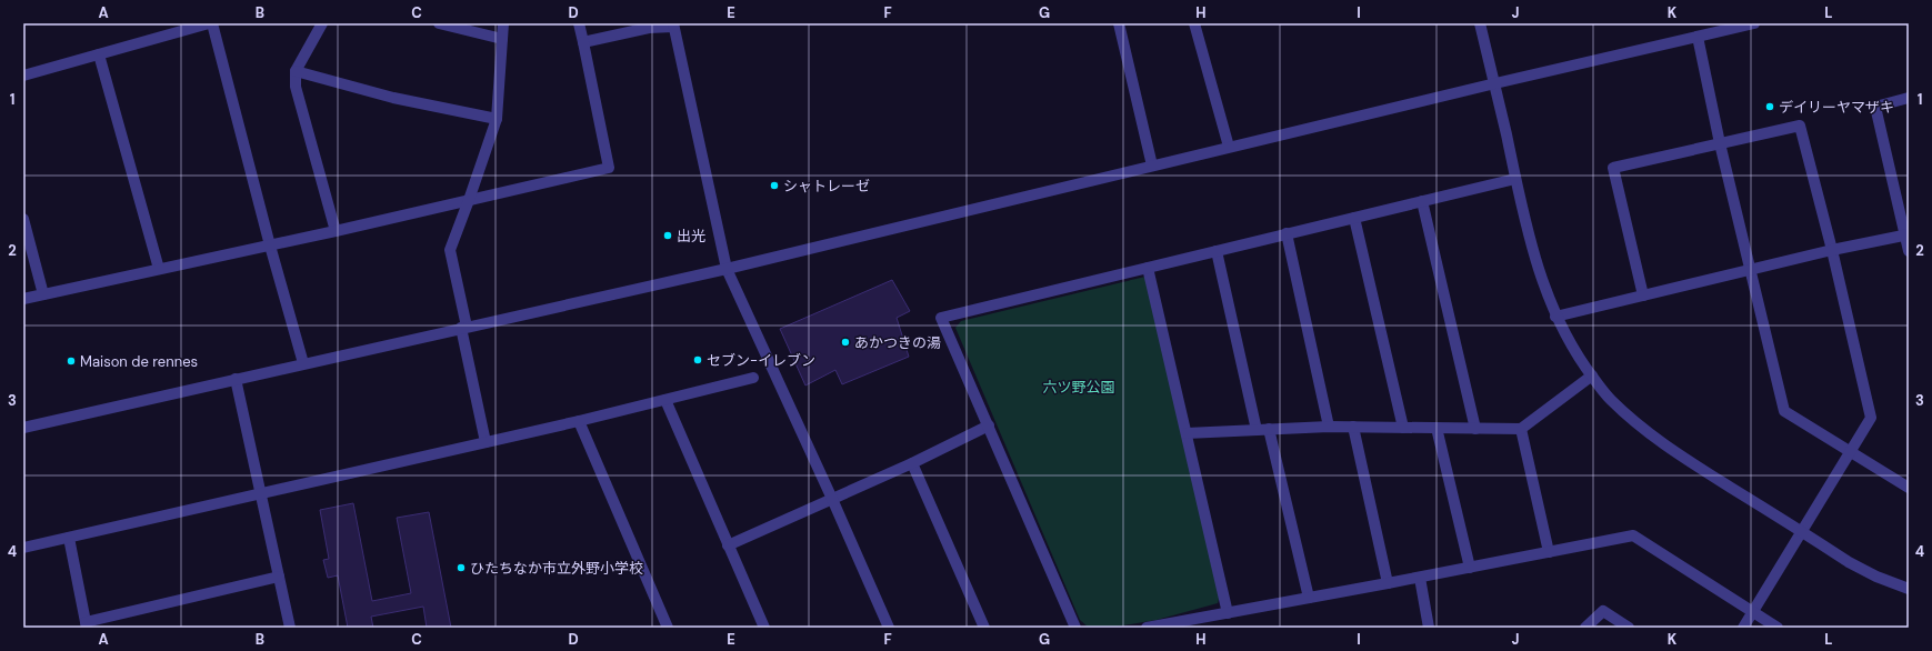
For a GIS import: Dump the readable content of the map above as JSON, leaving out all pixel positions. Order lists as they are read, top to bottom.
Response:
{
  "parks": ["六ツ野公園"],
  "places": [
    "デイリーヤマザキ",
    "シャトレーゼ",
    "出光",
    "あかつきの湯",
    "セブン-イレブン",
    "Maison de rennes",
    "ひたちなか市立外野小学校"
  ],
  "grid": {
    "columns": [
      "A",
      "B",
      "C",
      "D",
      "E",
      "F",
      "G",
      "H",
      "I",
      "J",
      "K",
      "L"
    ],
    "rows": [
      "1",
      "2",
      "3",
      "4"
    ]
  }
}
